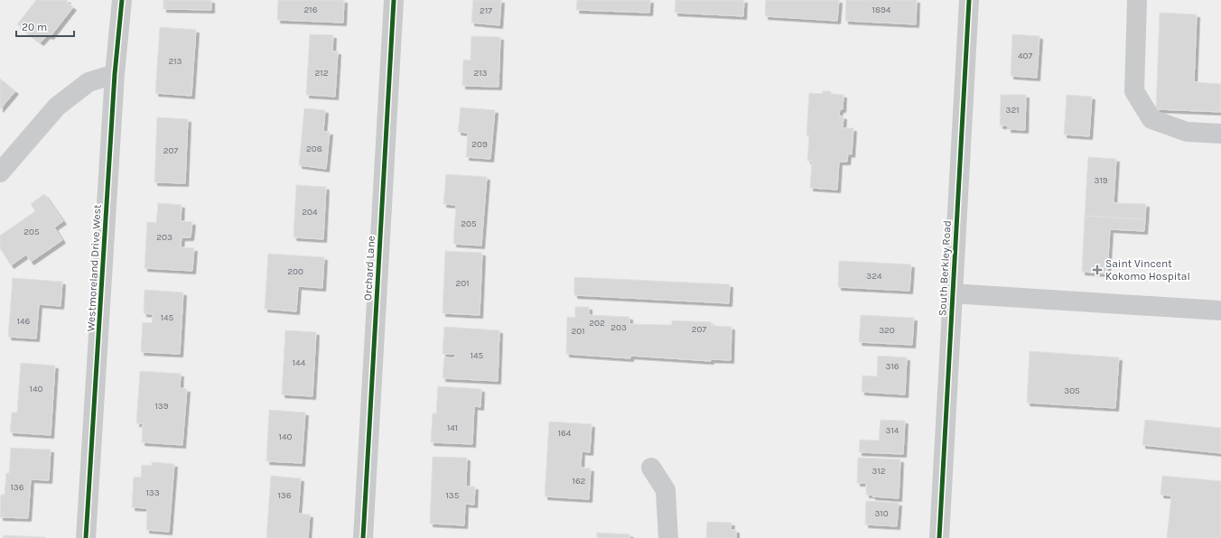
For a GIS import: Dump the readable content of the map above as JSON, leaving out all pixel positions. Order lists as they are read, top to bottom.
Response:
{
  "streets": {
    "street": ["Westmoreland Drive West", "Orchard Lane", "South Berkley Road"]
  },
  "places": {
    "health": ["Saint Vincent Kokomo Hospital"]
  },
  "house_numbers": [
    "216",
    "1894",
    "217",
    "407",
    "213",
    "212",
    "213",
    "321",
    "209",
    "208",
    "207",
    "319",
    "204",
    "205",
    "205",
    "203",
    "200",
    "324",
    "201",
    "145",
    "146",
    "202",
    "203",
    "207",
    "320",
    "201",
    "145",
    "144",
    "316",
    "140",
    "305",
    "139",
    "141",
    "314",
    "164",
    "140",
    "312",
    "162",
    "136",
    "133",
    "136",
    "135",
    "310"
  ],
  "scale_bar": "20 m"
}
